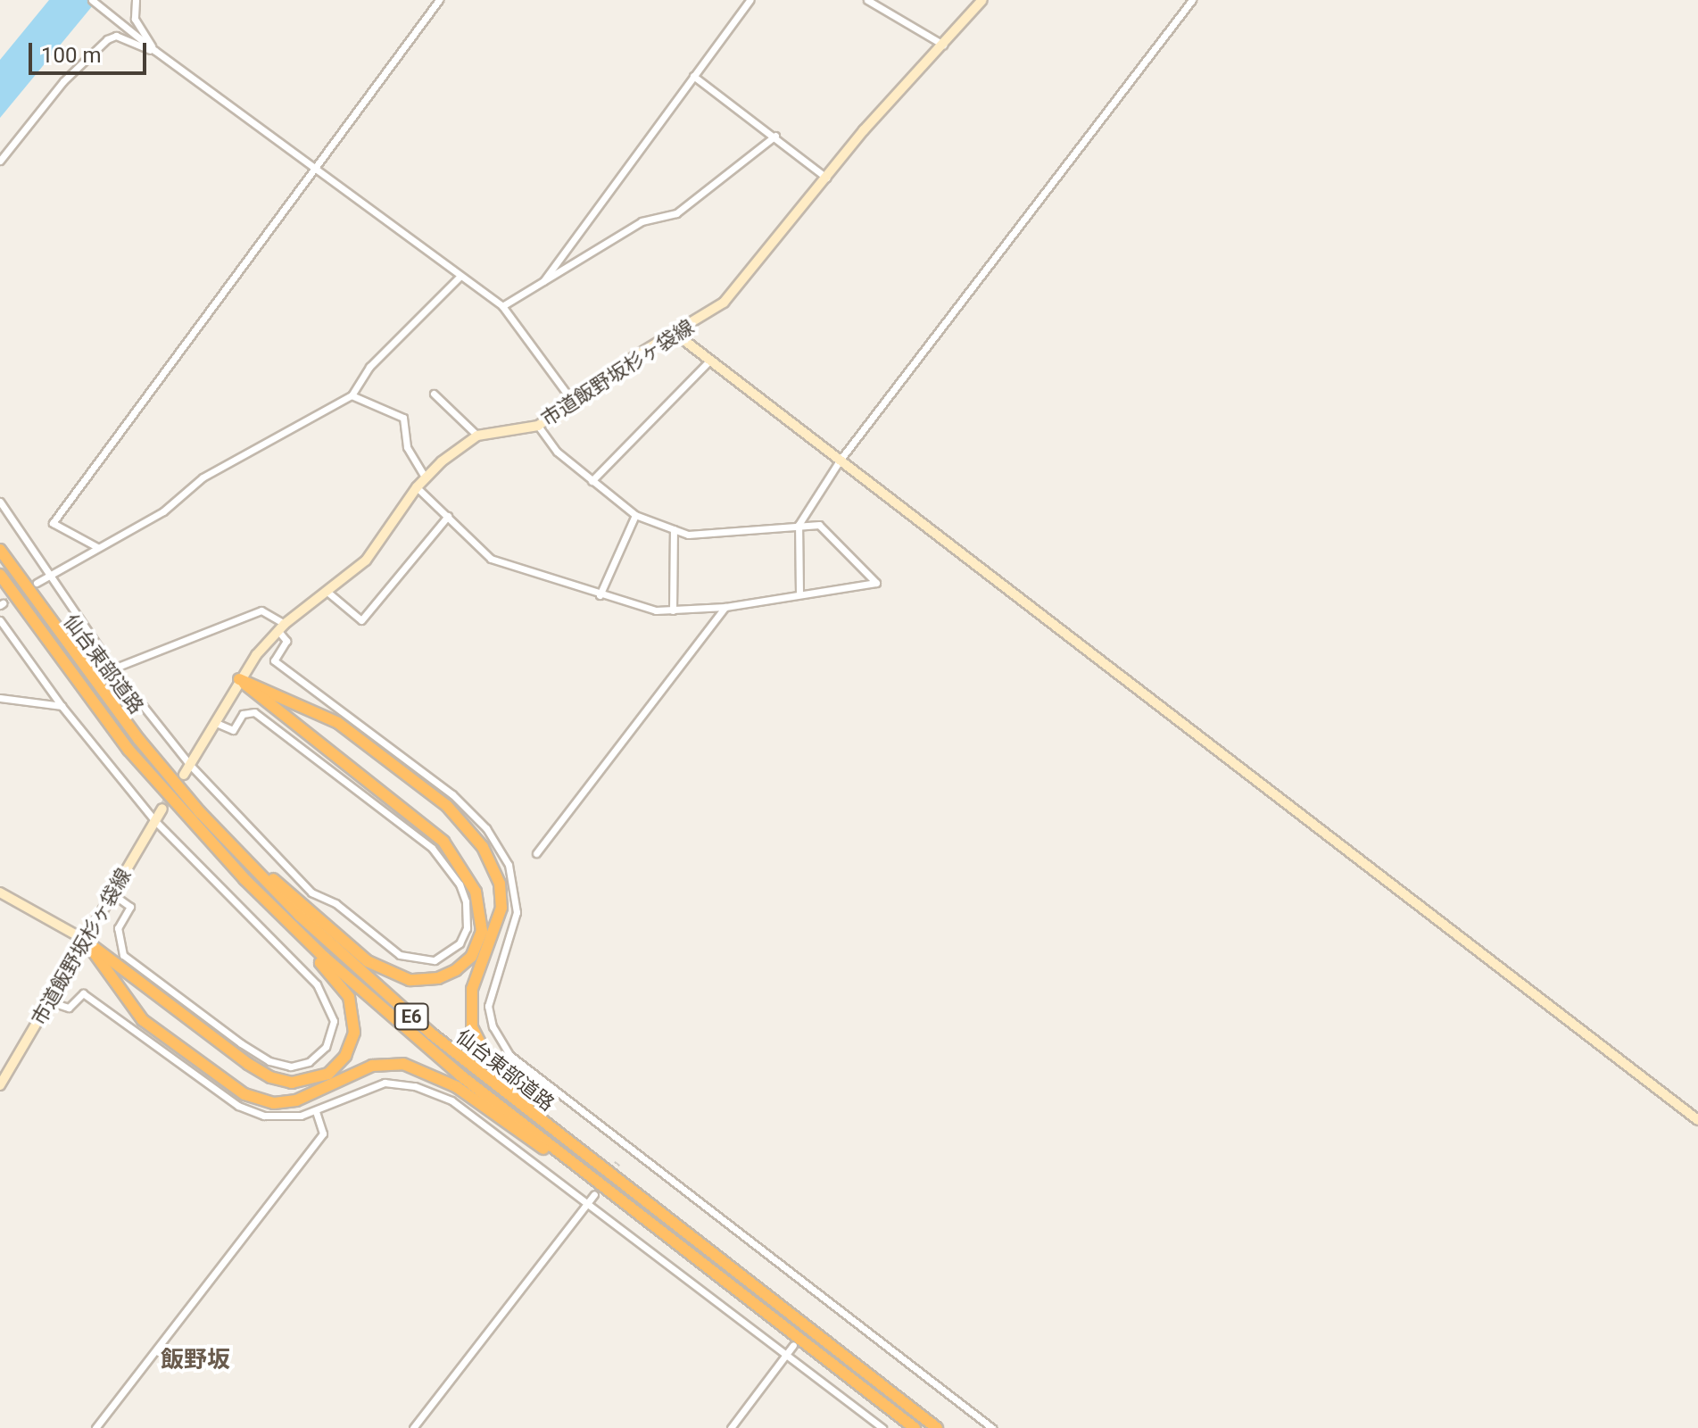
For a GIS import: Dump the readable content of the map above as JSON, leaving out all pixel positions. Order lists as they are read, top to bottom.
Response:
{
  "streets": {
    "highway": ["仙台東部道路", "E6"],
    "street": ["市道飯野坂杉ヶ袋線"]
  },
  "districts": ["飯野坂"],
  "scale_bar": "100 m"
}
